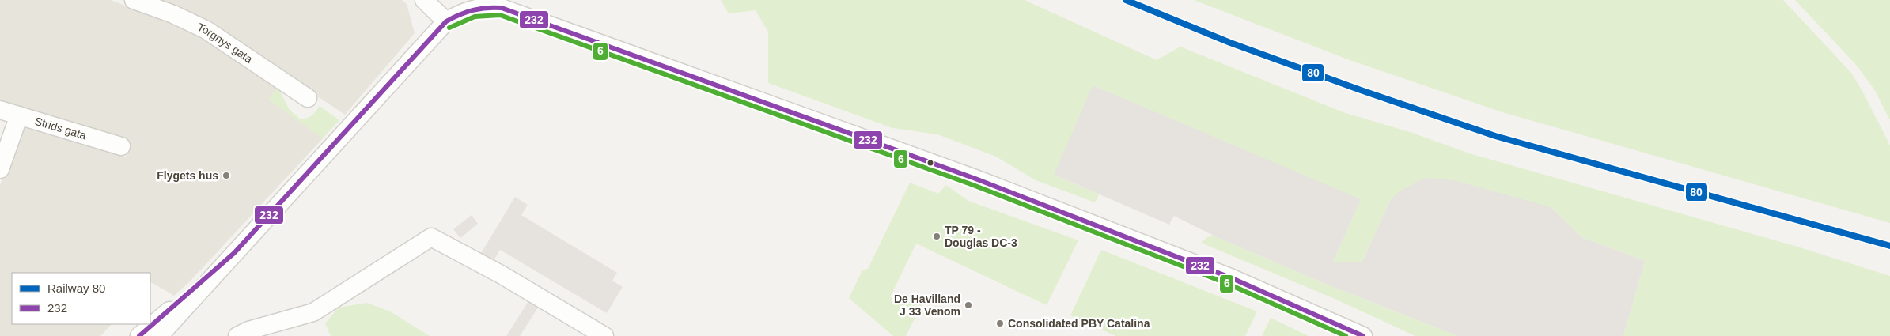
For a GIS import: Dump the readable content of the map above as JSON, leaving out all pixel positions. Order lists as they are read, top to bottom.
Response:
{
  "streets": {
    "street": ["Torgnys gata", "Strids gata"]
  },
  "places": [
    "Flygets hus",
    "TP 79 - Douglas DC-3",
    "De Havilland J 33 Venom",
    "Consolidated PBY Catalina"
  ],
  "lines": ["rail line 80", "transit line 232", "transit line 6"],
  "legend": ["Railway 80", "232"]
}
